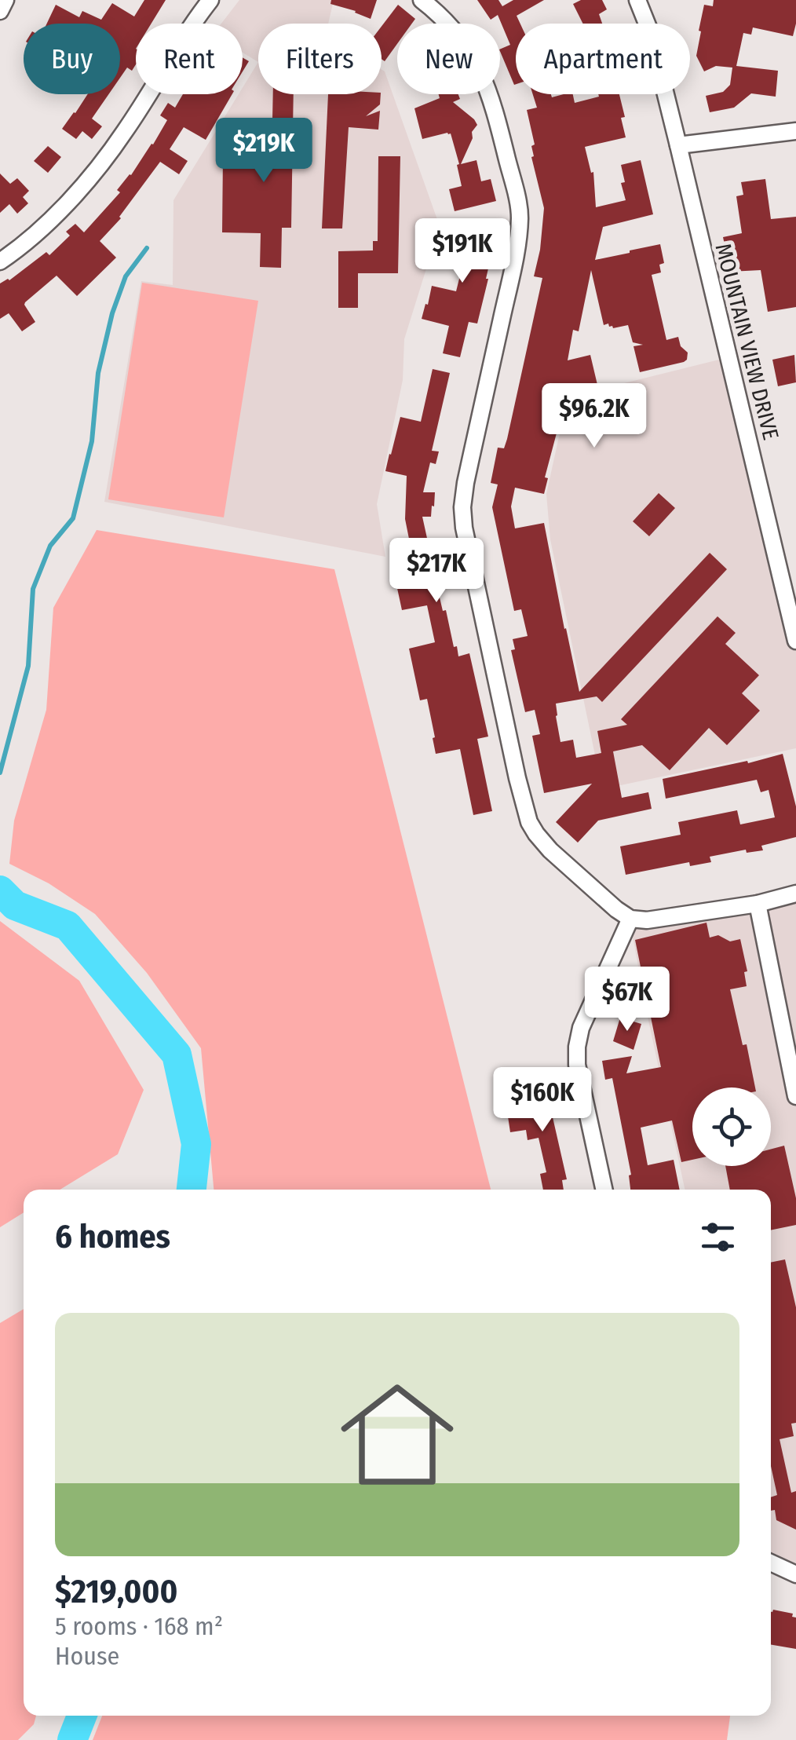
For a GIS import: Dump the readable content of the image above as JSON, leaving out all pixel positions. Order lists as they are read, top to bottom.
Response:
{
  "streets": {
    "street": ["MOUNTAIN VIEW DRIVE"]
  },
  "page": {
    "chip": [
      "Buy",
      "Rent",
      "Filters",
      "New",
      "Apartment"
    ],
    "price": [
      "$219K",
      "$191K",
      "$96.2K",
      "$217K",
      "$67K",
      "$160K"
    ],
    "heading": "6 homes",
    "list": [
      {
        "name": "$219,000",
        "note": "5 rooms · 168 m² · House"
      }
    ]
  }
}
